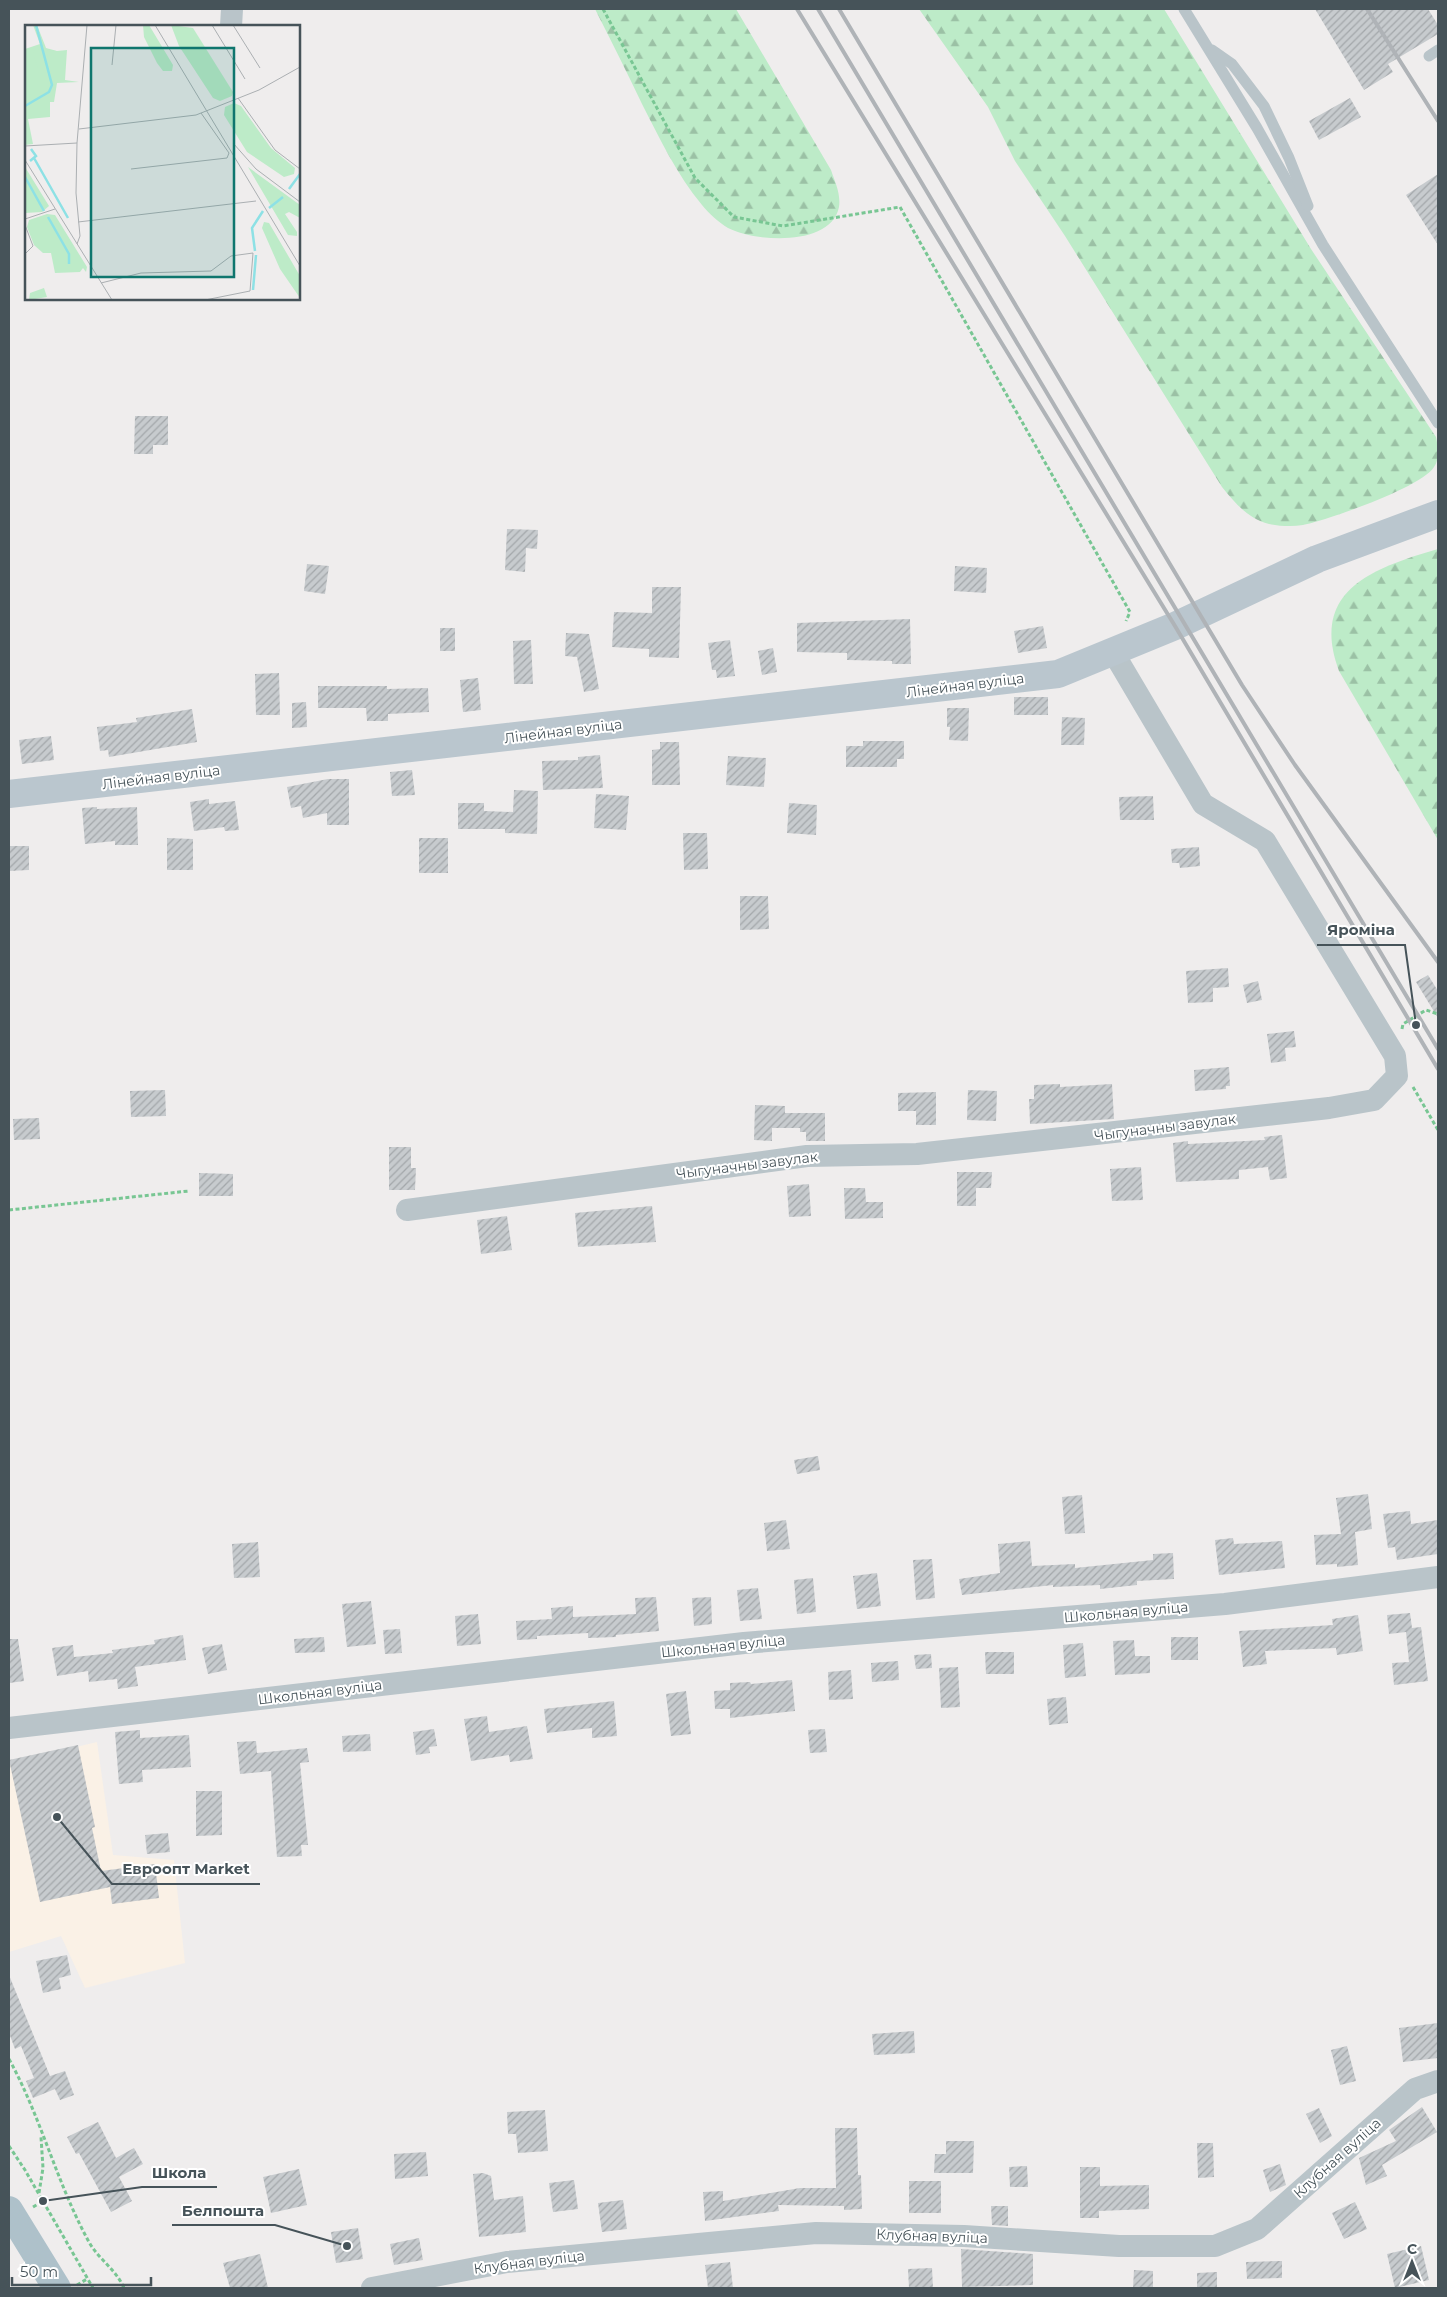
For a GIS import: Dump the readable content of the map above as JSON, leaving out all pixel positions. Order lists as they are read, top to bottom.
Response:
{
  "streets": {
    "street": [
      "Лінейная вуліца",
      "Чыгуначны завулак",
      "Школьная вуліца",
      "Клубная вуліца"
    ]
  },
  "crossings": [
    ["Лінейная вуліца", "Чыгуначны завулак"]
  ],
  "places": [
    "Яроміна",
    "Евроопт Market",
    "Школа",
    "Белпошта"
  ],
  "scale_bar": "50 m",
  "north": "top"
}
